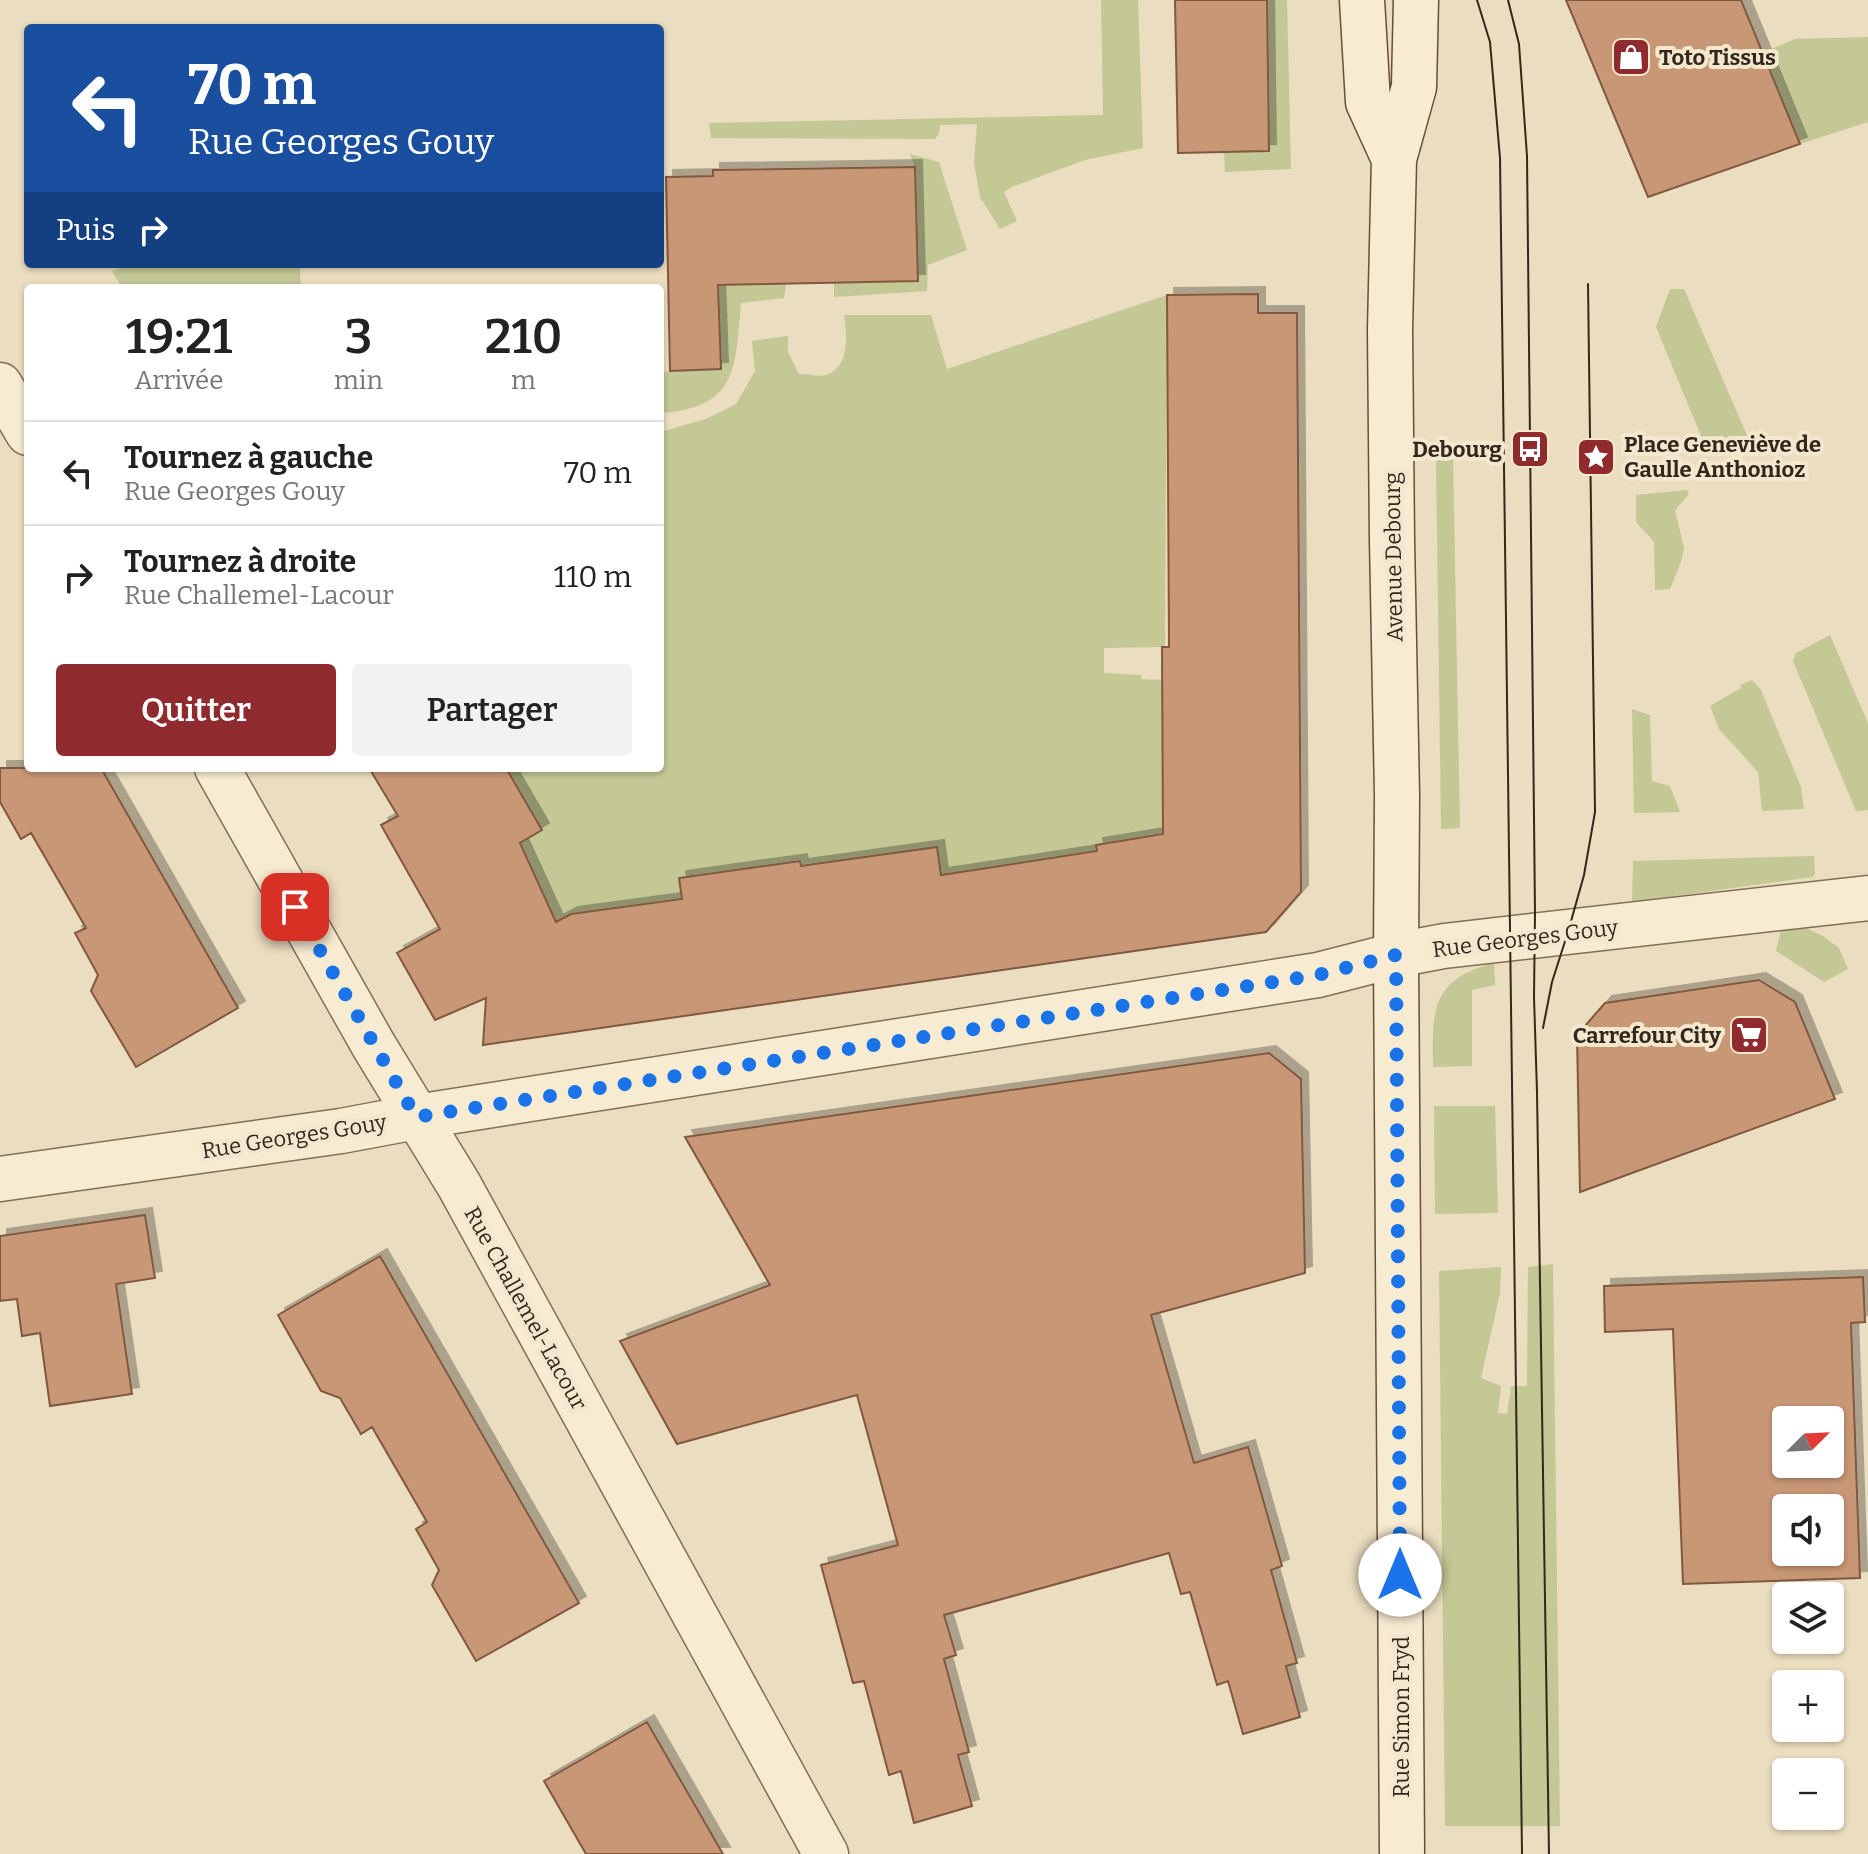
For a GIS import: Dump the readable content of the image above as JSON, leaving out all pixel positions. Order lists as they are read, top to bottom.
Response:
{
  "streets": {
    "street": [
      "Avenue Debourg",
      "Rue Georges Gouy",
      "Rue Challemel-Lacour",
      "Rue Simon Fryd"
    ]
  },
  "crossings": [
    ["Avenue Debourg", "Rue Georges Gouy"],
    ["Avenue Debourg", "Rue Simon Fryd"],
    ["Rue Georges Gouy", "Rue Challemel-Lacour"],
    ["Rue Georges Gouy", "Rue Simon Fryd"]
  ],
  "places": {
    "shop": ["Toto Tissus"],
    "bus stop": ["Debourg"],
    "place": ["Place Geneviève de Gaulle Anthonioz"],
    "supermarket": ["Carrefour City"]
  },
  "north": "top right",
  "page": {
    "turn": ["70 m", "Rue Georges Gouy"],
    "then": "Puis",
    "eta": [
      "19:21",
      "Arrivée",
      "3",
      "min",
      "210",
      "m"
    ],
    "list": [
      {
        "name": "Tournez à gauche",
        "note": "Rue Georges Gouy",
        "value": "70 m"
      },
      {
        "name": "Tournez à droite",
        "note": "Rue Challemel-Lacour",
        "value": "110 m"
      }
    ],
    "buttons": ["Quitter", "Partager"],
    "map_buttons": ["+", "−"]
  }
}
